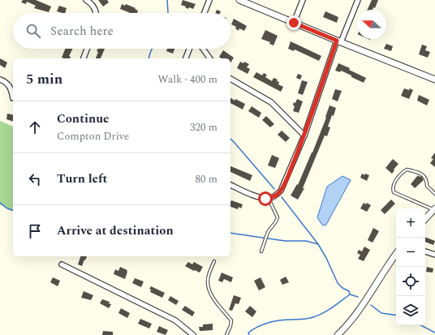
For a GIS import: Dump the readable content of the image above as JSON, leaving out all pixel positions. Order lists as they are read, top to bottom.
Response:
{
  "north": "left",
  "page": {
    "search": "Search here",
    "heading": ["5 min", "Walk · 400 m"],
    "list": [
      ["Continue", "Compton Drive", "320 m"],
      ["Turn left", "80 m"],
      "Arrive at destination"
    ],
    "map_buttons": ["+", "−"]
  }
}
